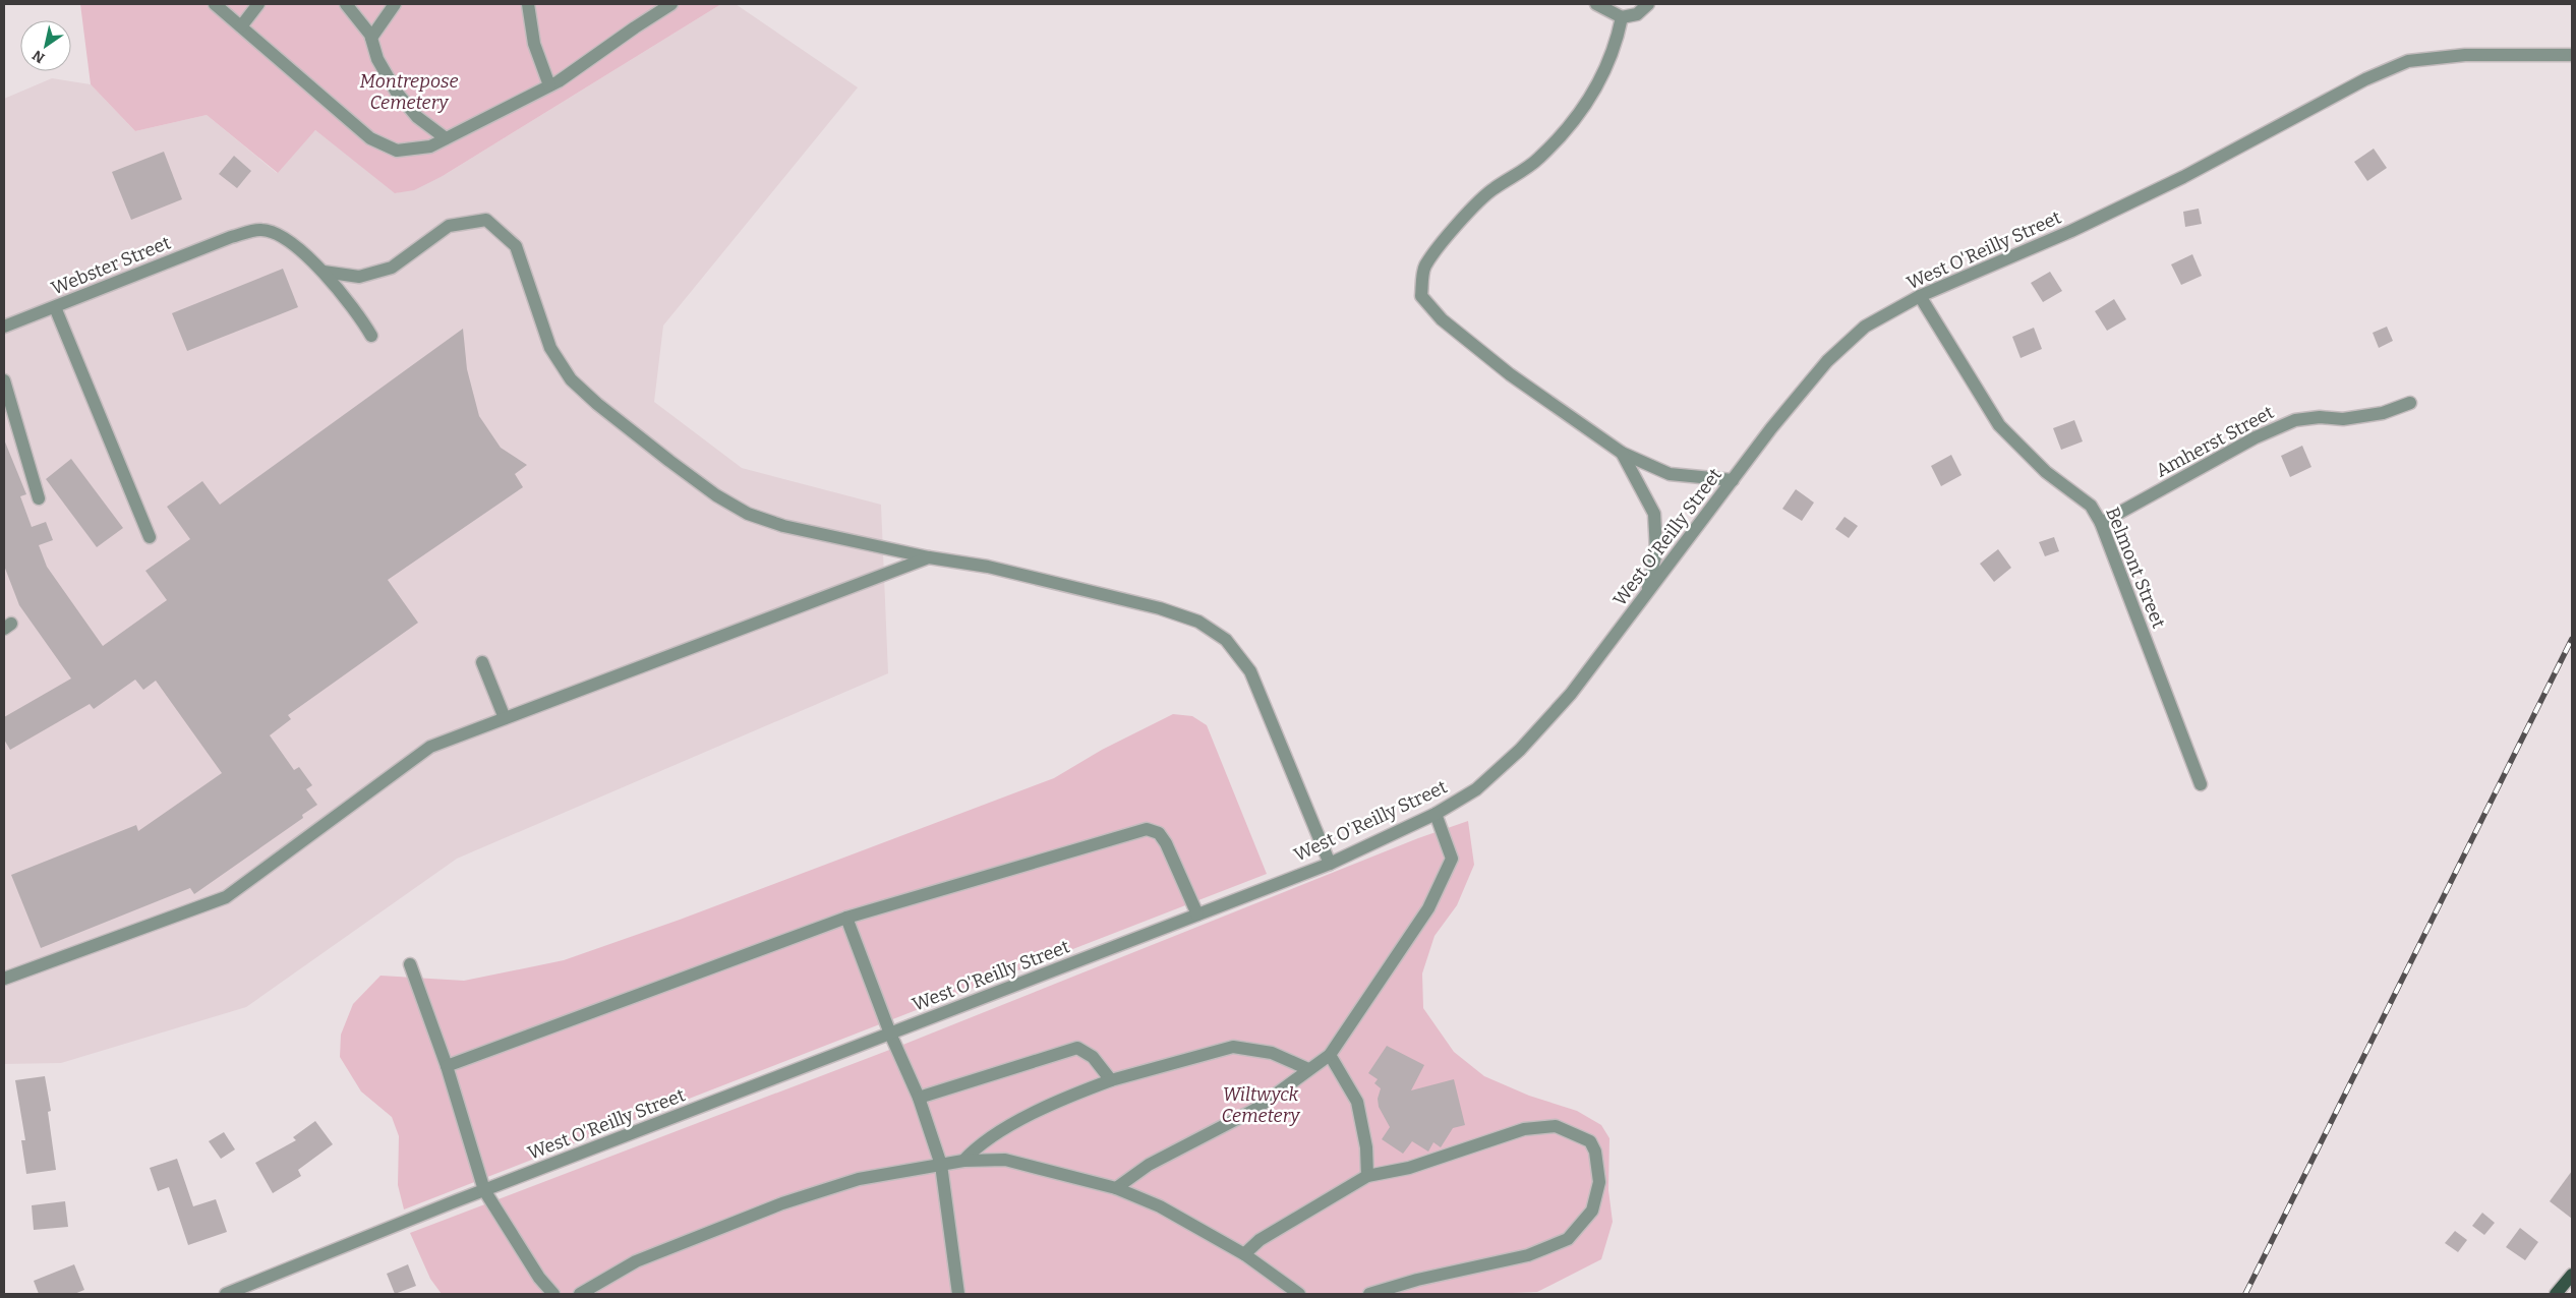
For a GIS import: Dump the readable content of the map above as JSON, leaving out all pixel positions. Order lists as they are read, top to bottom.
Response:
{
  "streets": {
    "street": [
      "West O'Reilly Street",
      "Webster Street",
      "Amherst Street",
      "Belmont Street"
    ]
  },
  "crossings": [
    ["West O'Reilly Street", "Belmont Street"],
    ["Amherst Street", "Belmont Street"]
  ],
  "parks": ["Montrepose Cemetery", "Wiltwyck Cemetery"],
  "north": "bottom left"
}
